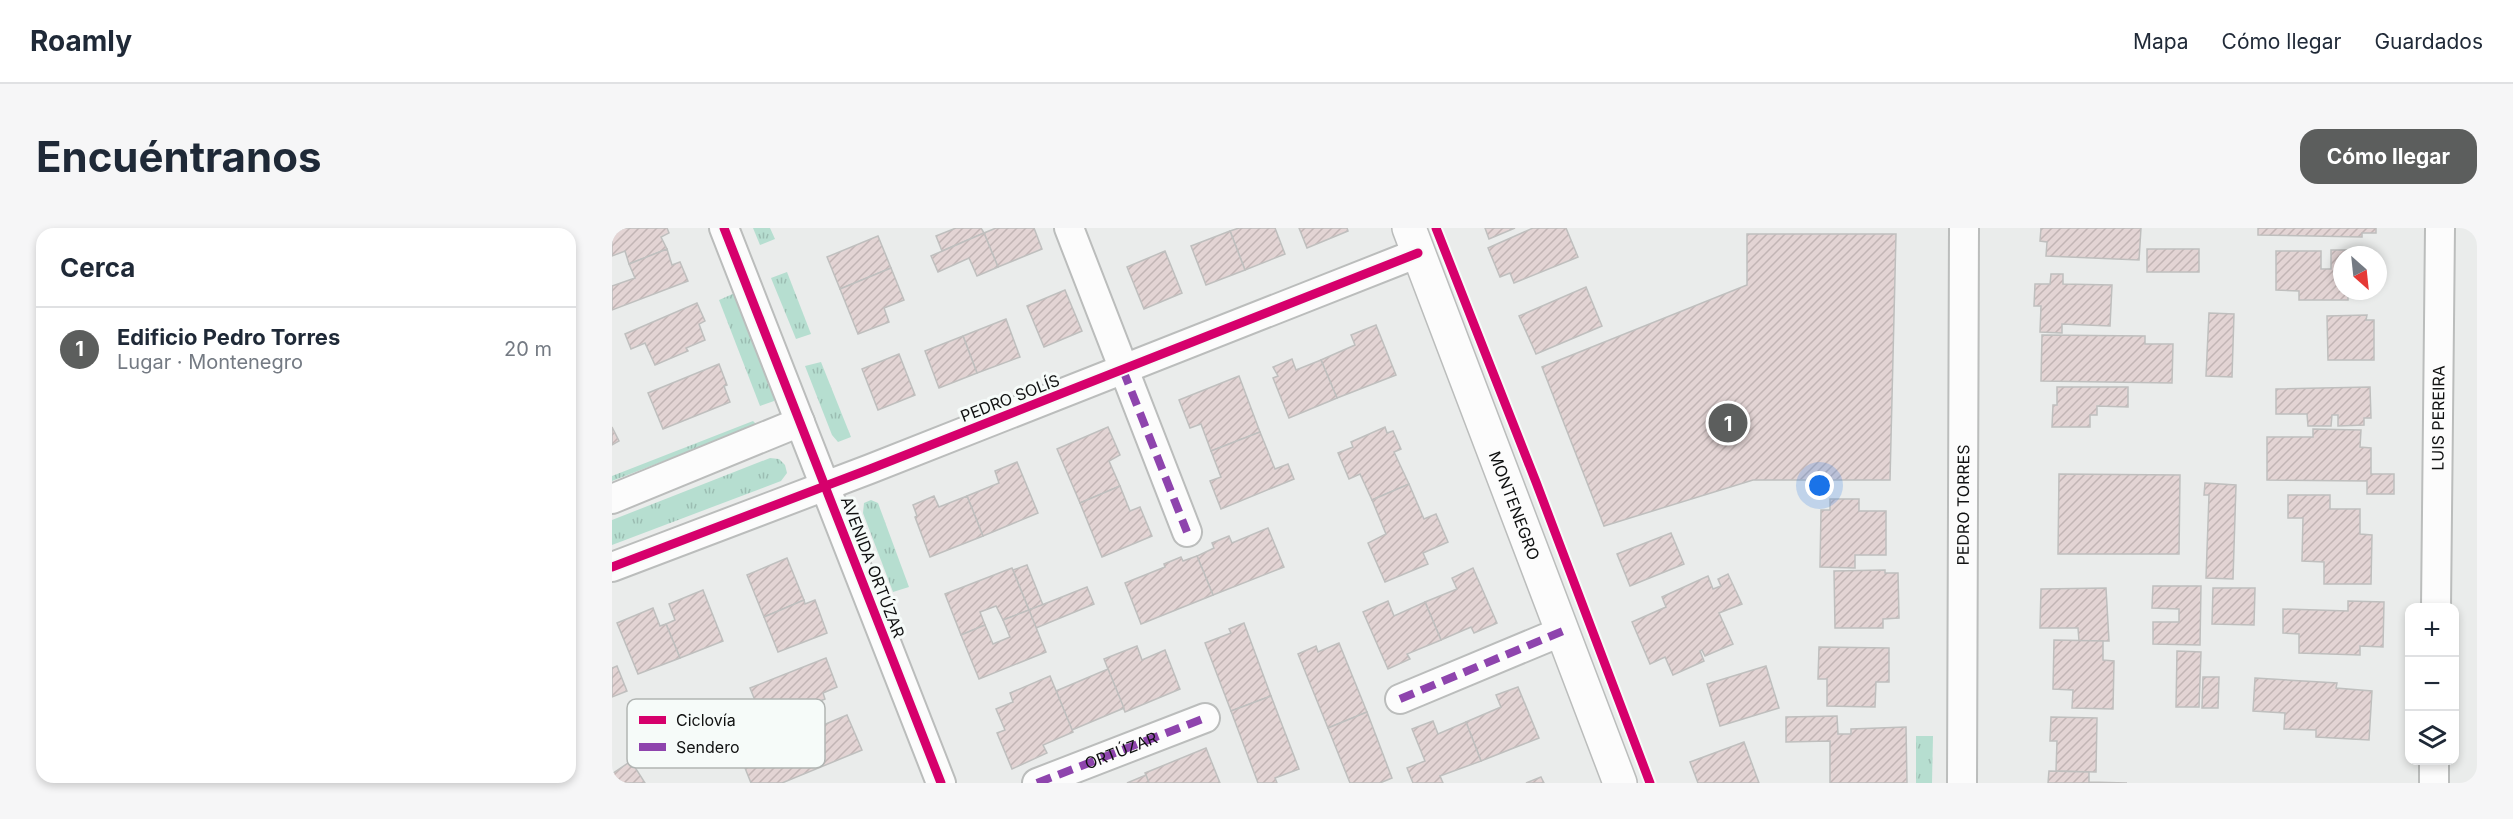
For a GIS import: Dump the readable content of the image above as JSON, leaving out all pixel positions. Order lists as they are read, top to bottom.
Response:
{
  "streets": {
    "street": [
      "PEDRO SOLÍS",
      "LUIS PEREIRA",
      "MONTENEGRO",
      "PEDRO TORRES",
      "AVENIDA ORTÚZAR",
      "ORTÚZAR"
    ]
  },
  "crossings": [
    ["PEDRO SOLÍS", "MONTENEGRO"],
    ["PEDRO SOLÍS", "AVENIDA ORTÚZAR"]
  ],
  "legend": ["Ciclovía", "Sendero"],
  "north": "bottom right",
  "page": {
    "header": "Roamly",
    "nav": ["Mapa", "Cómo llegar", "Guardados"],
    "buttons": "Cómo llegar",
    "title": "Encuéntranos",
    "heading": "Cerca",
    "list": [
      {
        "mark": "1",
        "name": "Edificio Pedro Torres",
        "note": "Lugar · Montenegro",
        "value": "20 m"
      }
    ],
    "pins": "1",
    "map_buttons": ["+", "−"]
  }
}
